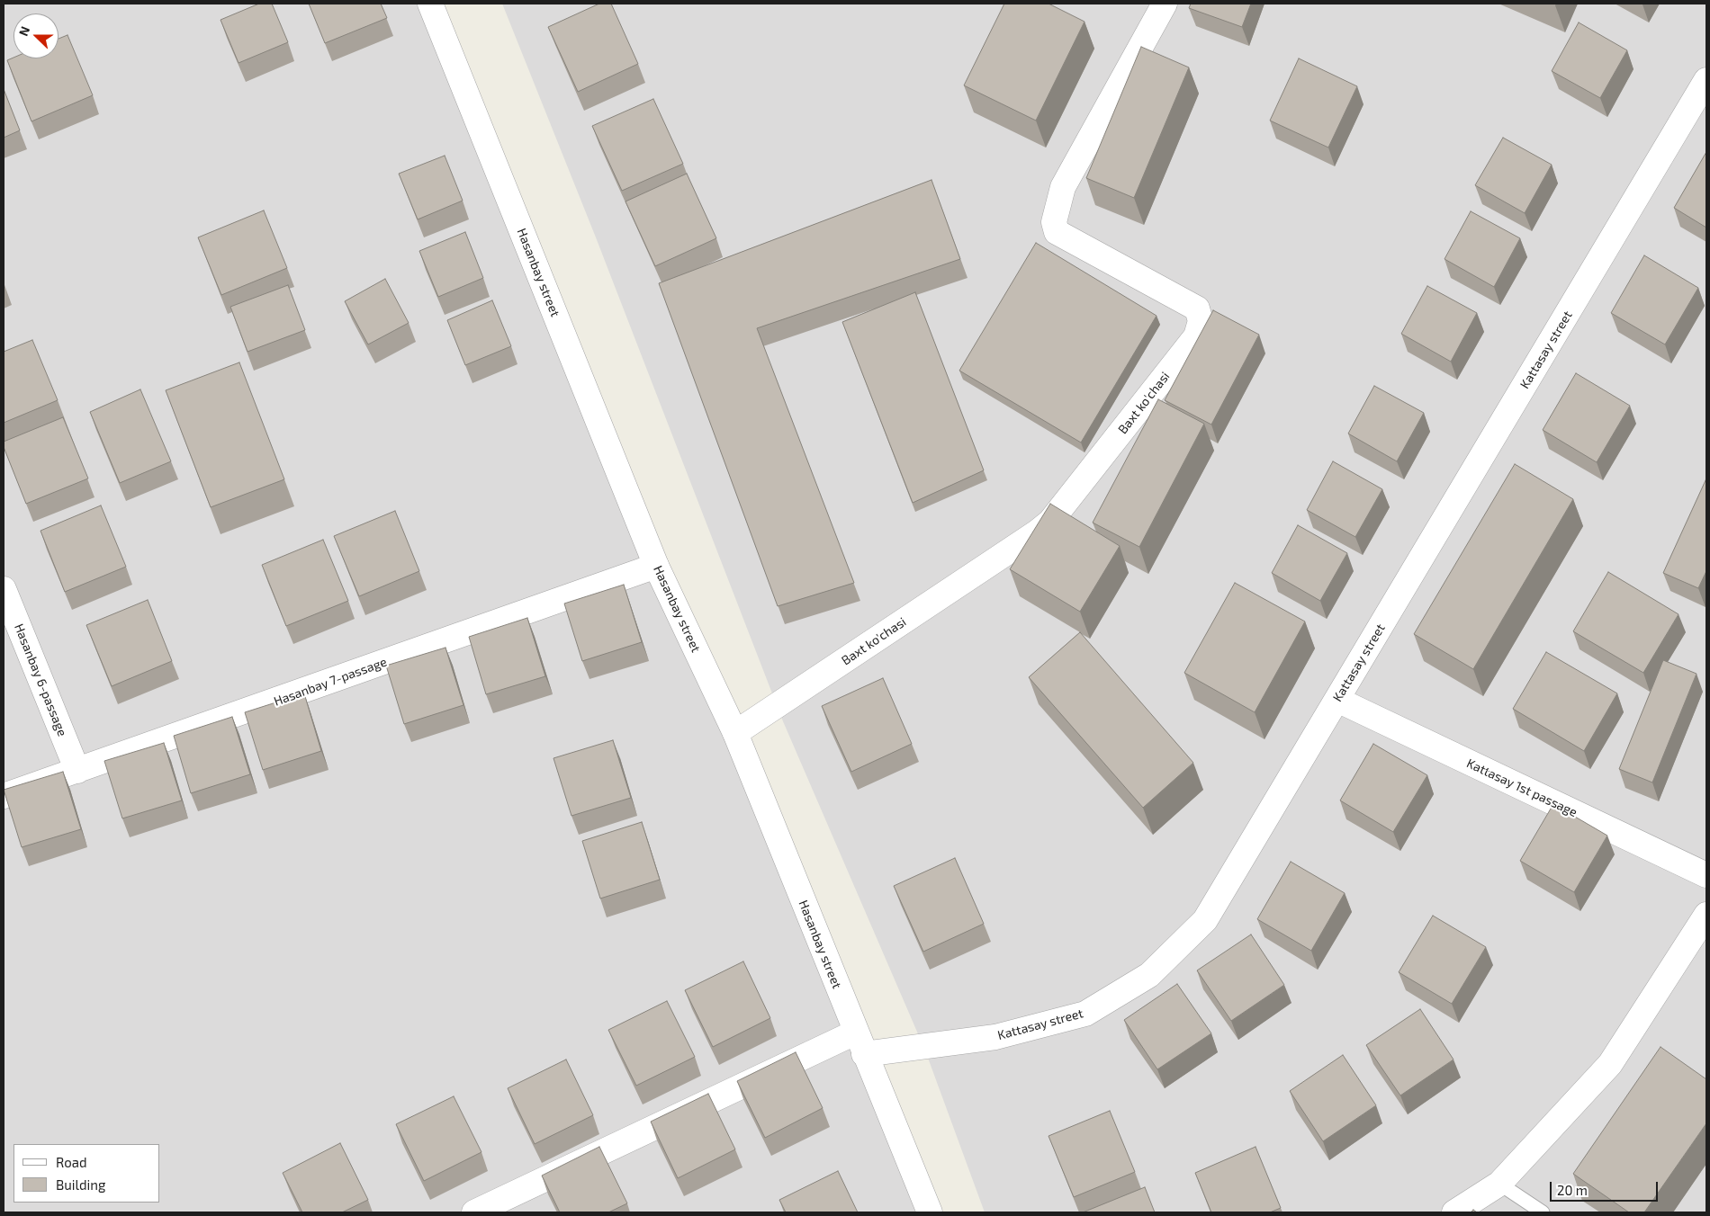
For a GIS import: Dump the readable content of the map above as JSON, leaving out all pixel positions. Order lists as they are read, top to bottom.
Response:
{
  "streets": {
    "street": [
      "Hasanbay street",
      "Kattasay street",
      "Baxt ko'chasi",
      "Hasanbay 6-passage",
      "Hasanbay 7-passage",
      "Kattasay 1st passage"
    ]
  },
  "crossings": [
    ["Hasanbay street", "Kattasay street"],
    ["Hasanbay street", "Baxt ko'chasi"],
    ["Hasanbay street", "Hasanbay 7-passage"],
    ["Kattasay street", "Kattasay 1st passage"],
    ["Hasanbay 6-passage", "Hasanbay 7-passage"]
  ],
  "legend": ["Road", "Building"],
  "scale_bar": "20 m",
  "north": "left"
}
